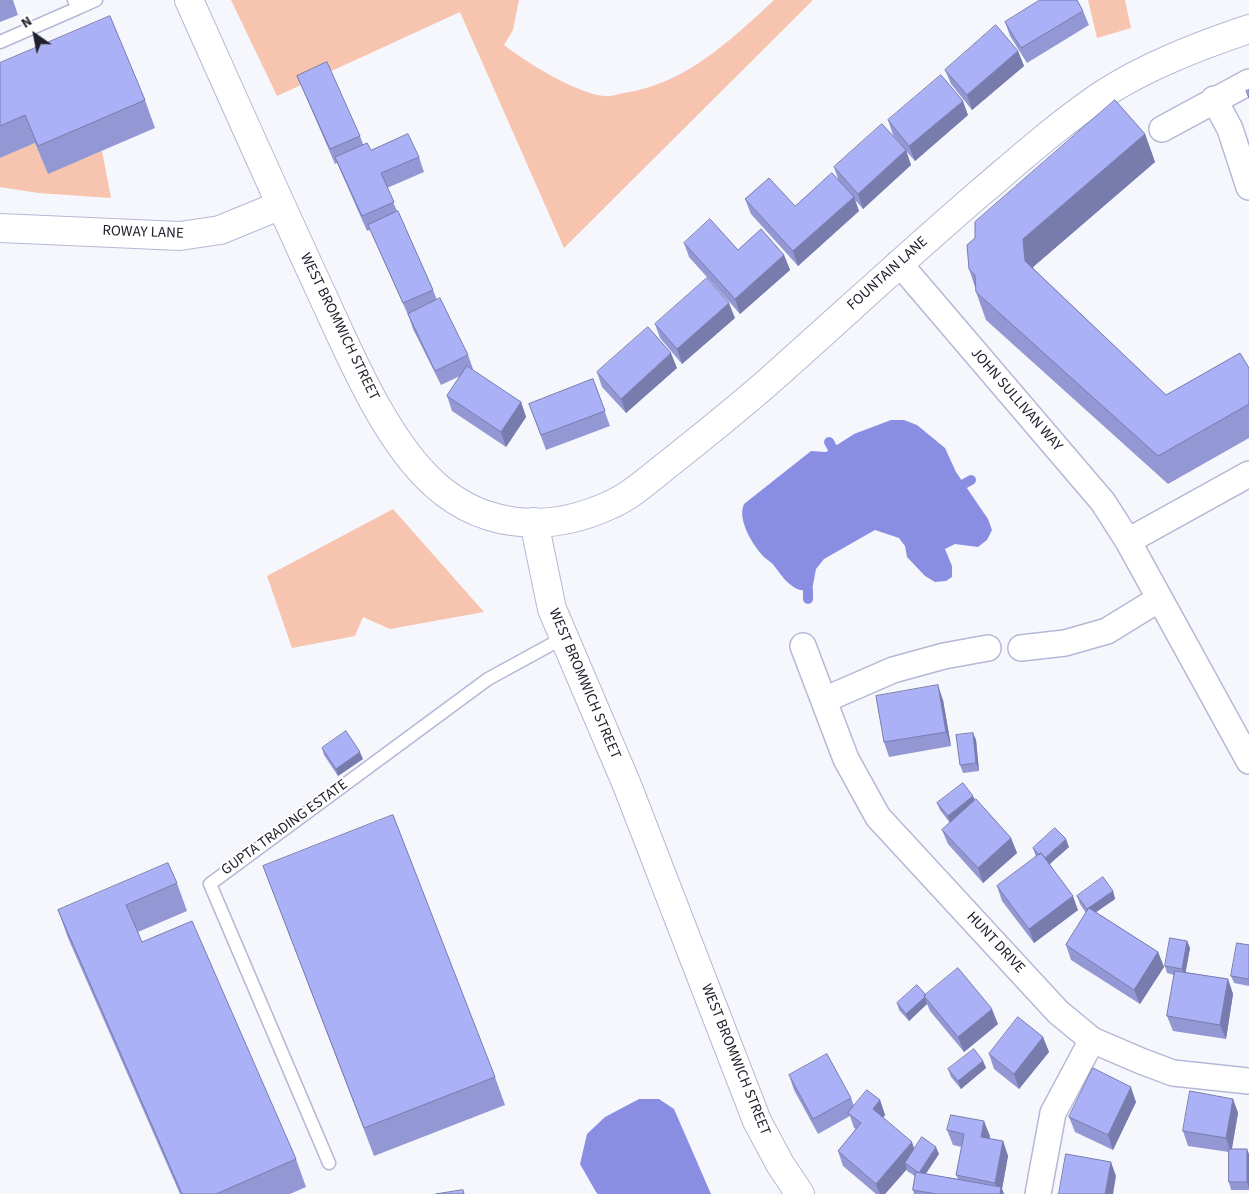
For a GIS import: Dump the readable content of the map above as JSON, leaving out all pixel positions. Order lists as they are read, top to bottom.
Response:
{
  "streets": {
    "main road": ["ROWAY LANE", "FOUNTAIN LANE", "WEST BROMWICH STREET"],
    "street": ["JOHN SULLIVAN WAY", "HUNT DRIVE"],
    "lane": ["GUPTA TRADING ESTATE"]
  },
  "crossings": [
    ["ROWAY LANE", "WEST BROMWICH STREET"],
    ["FOUNTAIN LANE", "WEST BROMWICH STREET"],
    ["FOUNTAIN LANE", "JOHN SULLIVAN WAY"],
    ["WEST BROMWICH STREET", "GUPTA TRADING ESTATE"]
  ],
  "north": "top left"
}
